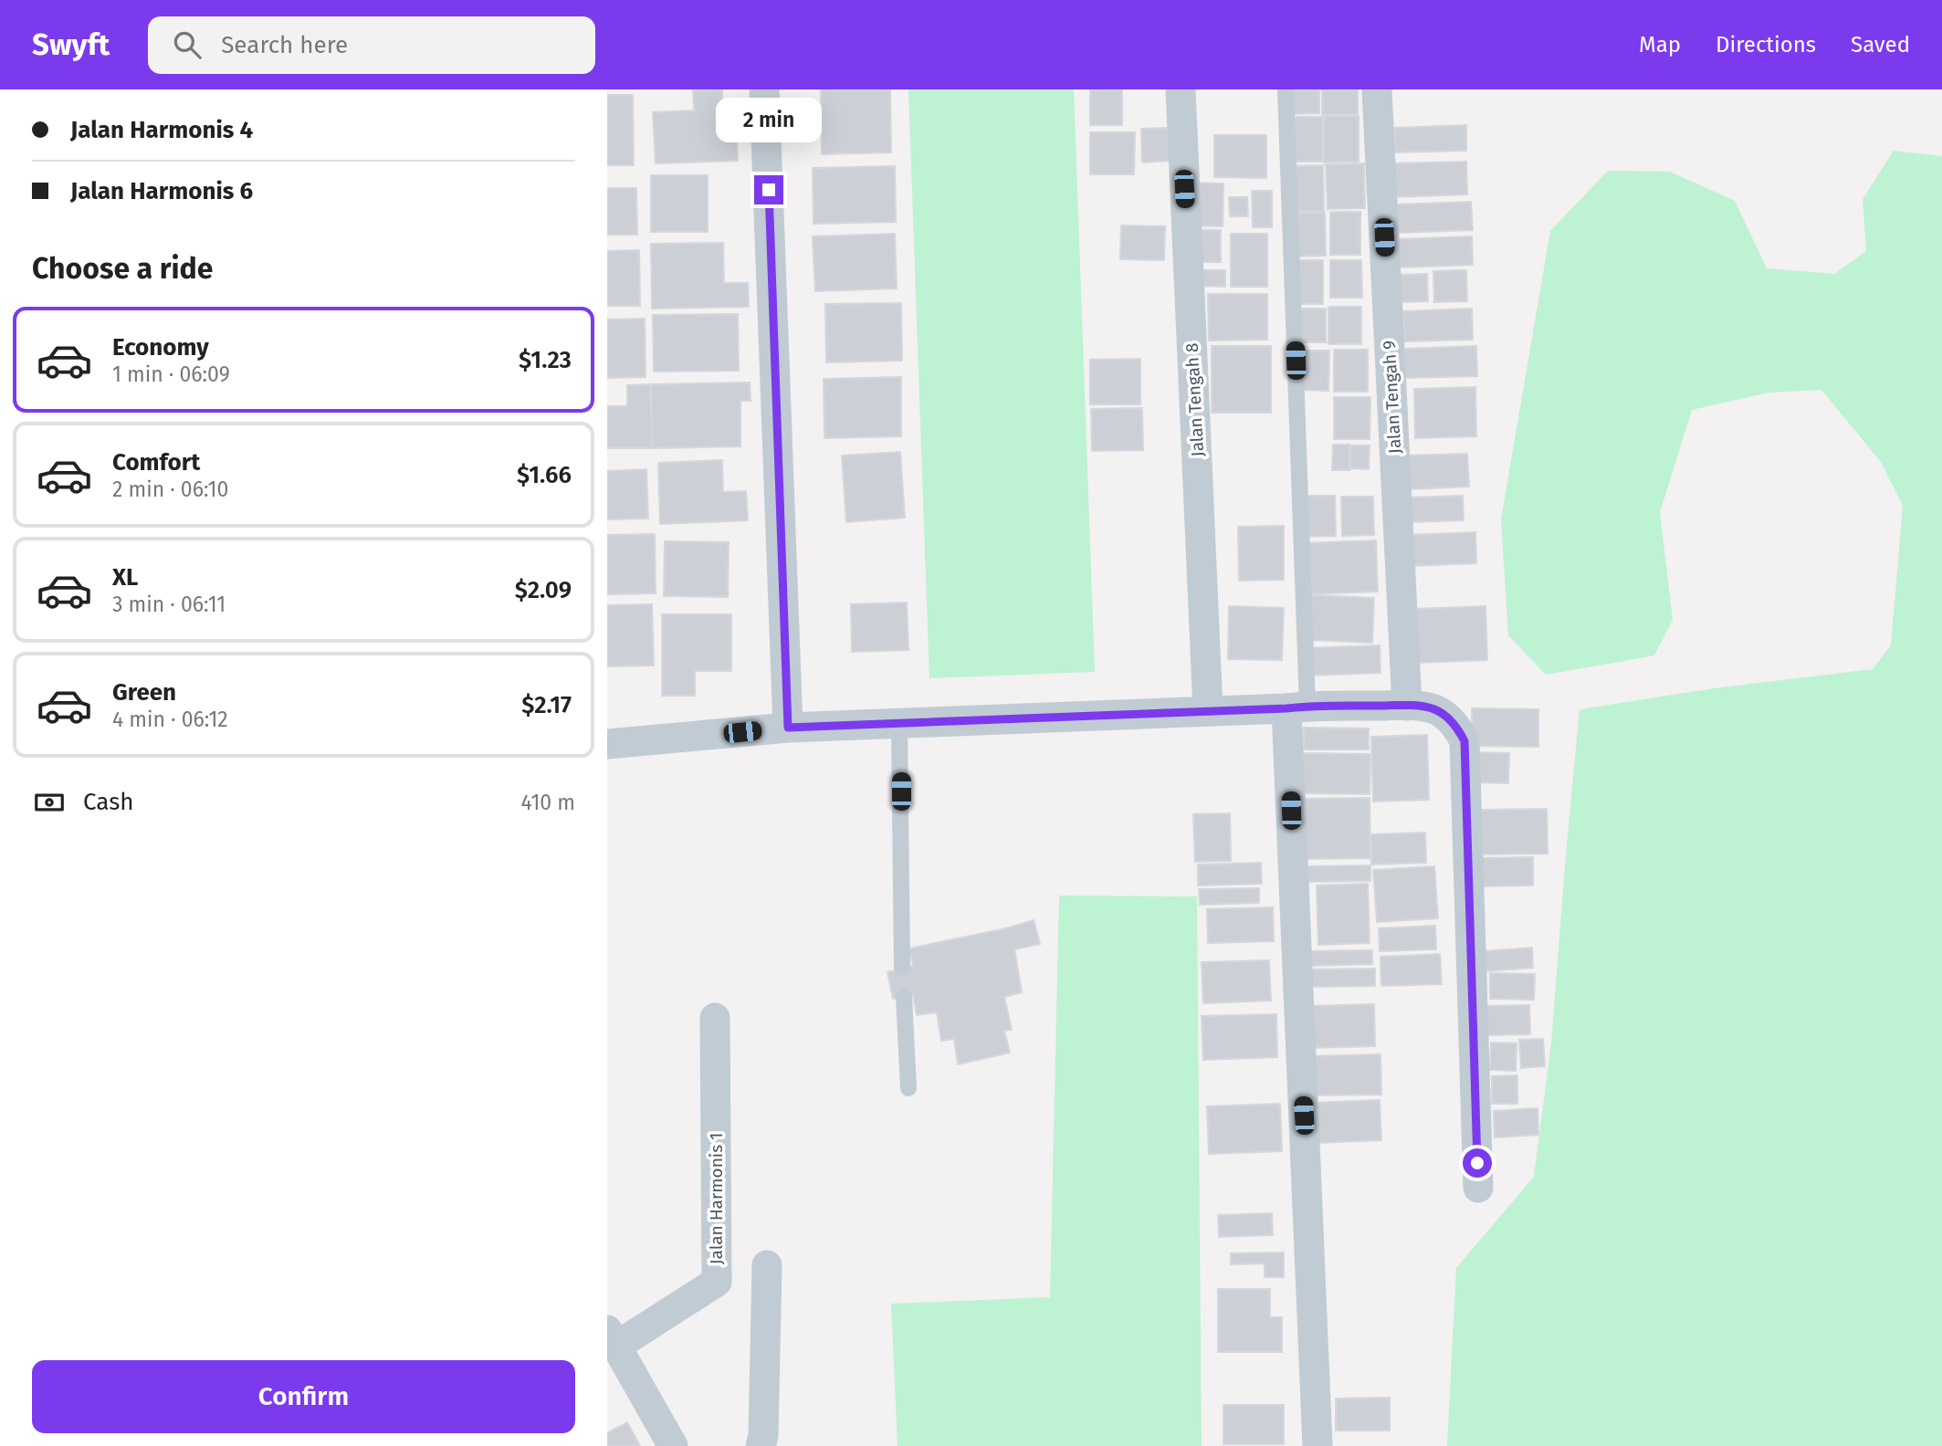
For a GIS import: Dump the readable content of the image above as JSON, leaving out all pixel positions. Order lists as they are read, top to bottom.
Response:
{
  "streets": {
    "street": ["Jalan Tengah 9", "Jalan Tengah 8", "Jalan Harmonis 1"]
  },
  "page": {
    "header": "Swyft",
    "search": "Search here",
    "nav": ["Map", "Directions", "Saved"],
    "banner": ["Jalan Harmonis 4", "Jalan Harmonis 6"],
    "bubble": "2 min",
    "heading": "Choose a ride",
    "list": [
      {
        "name": "Economy",
        "note": "1 min · 06:09",
        "value": "$1.23"
      },
      {
        "name": "Comfort",
        "note": "2 min · 06:10",
        "value": "$1.66"
      },
      {
        "name": "XL",
        "note": "3 min · 06:11",
        "value": "$2.09"
      },
      {
        "name": "Green",
        "note": "4 min · 06:12",
        "value": "$2.17"
      }
    ],
    "pay": ["Cash", "410 m"],
    "buttons": "Confirm"
  }
}
